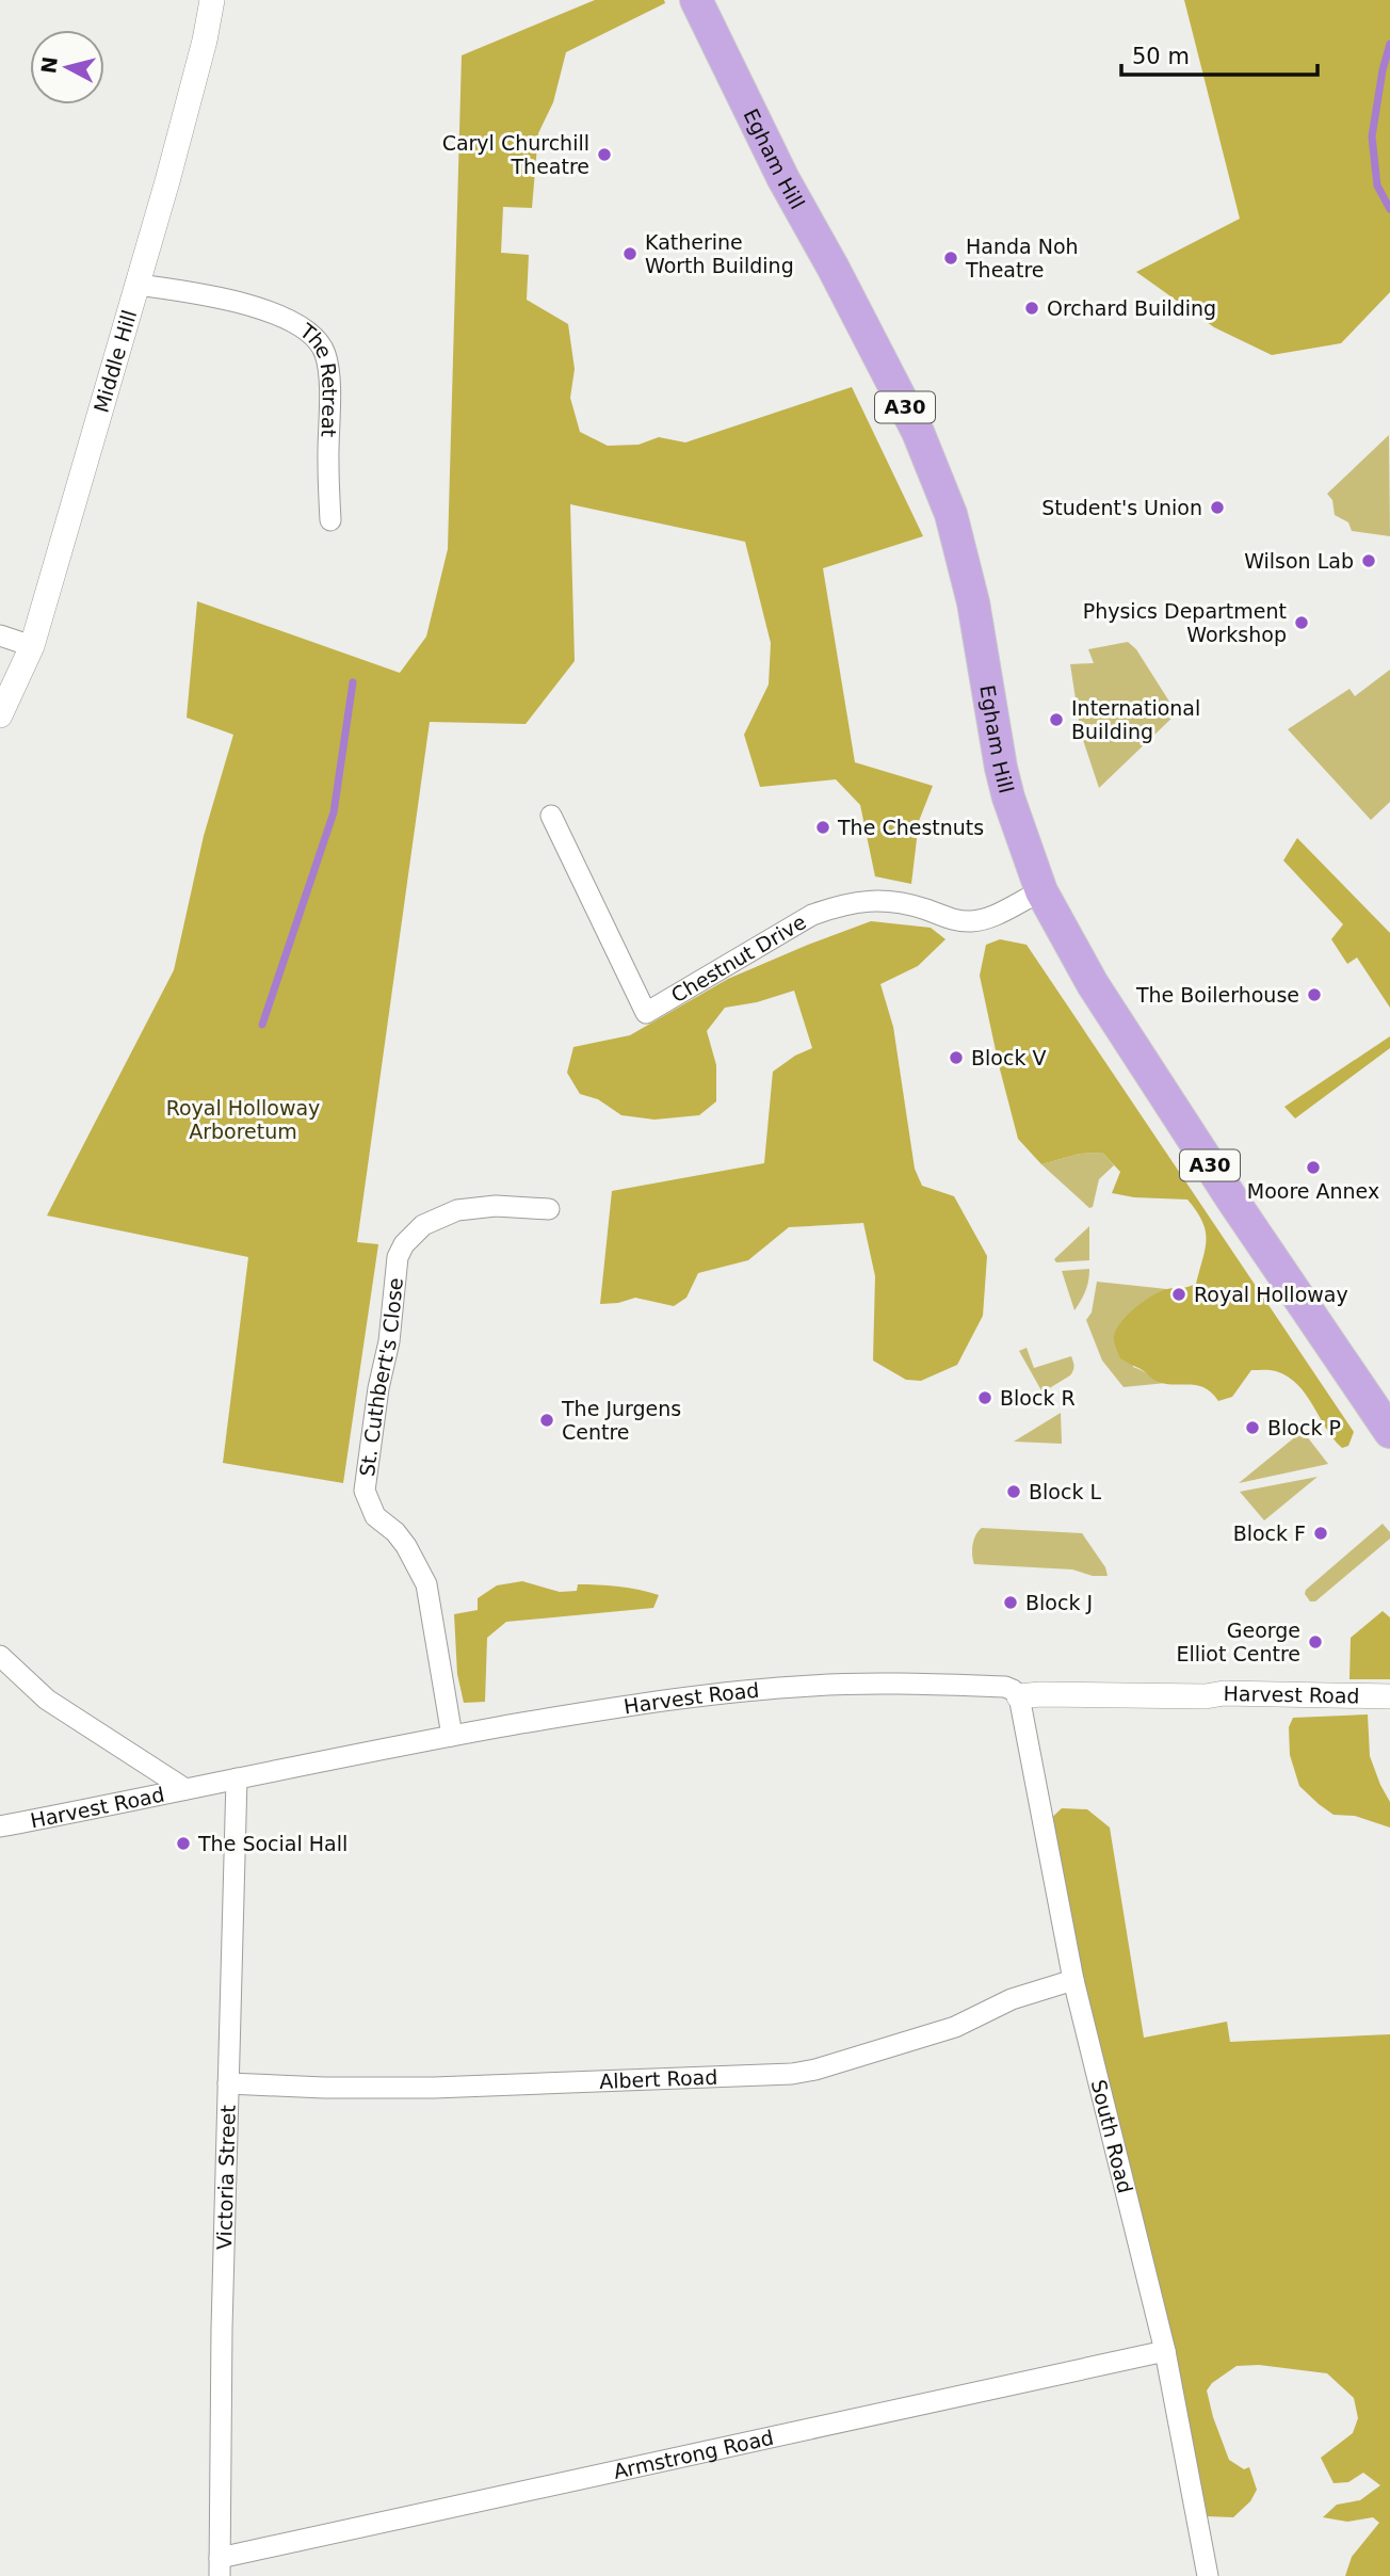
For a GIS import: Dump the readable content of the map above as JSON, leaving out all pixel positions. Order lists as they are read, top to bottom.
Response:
{
  "streets": {
    "main road": ["Egham Hill", "A30"],
    "street": [
      "Middle Hill",
      "The Retreat",
      "Chestnut Drive",
      "St. Cuthbert's Close",
      "Harvest Road",
      "Albert Road",
      "South Road",
      "Victoria Street",
      "Armstrong Road"
    ]
  },
  "crossings": [
    ["Egham Hill", "Chestnut Drive"],
    ["Middle Hill", "The Retreat"],
    ["St. Cuthbert's Close", "Harvest Road"],
    ["Harvest Road", "South Road"],
    ["Harvest Road", "Victoria Street"],
    ["Albert Road", "South Road"],
    ["Albert Road", "Victoria Street"],
    ["South Road", "Armstrong Road"],
    ["Victoria Street", "Armstrong Road"]
  ],
  "parks": ["Royal Holloway Arboretum"],
  "places": [
    "Caryl Churchill Theatre",
    "Katherine Worth Building",
    "Handa Noh Theatre",
    "Orchard Building",
    "Student's Union",
    "Wilson Lab",
    "Physics Department Workshop",
    "International Building",
    "The Chestnuts",
    "The Boilerhouse",
    "Block V",
    "Moore Annex",
    "Royal Holloway",
    "Block R",
    "The Jurgens Centre",
    "Block P",
    "Block L",
    "Block F",
    "Block J",
    "George Elliot Centre",
    "The Social Hall"
  ],
  "scale_bar": "50 m",
  "north": "left"
}
